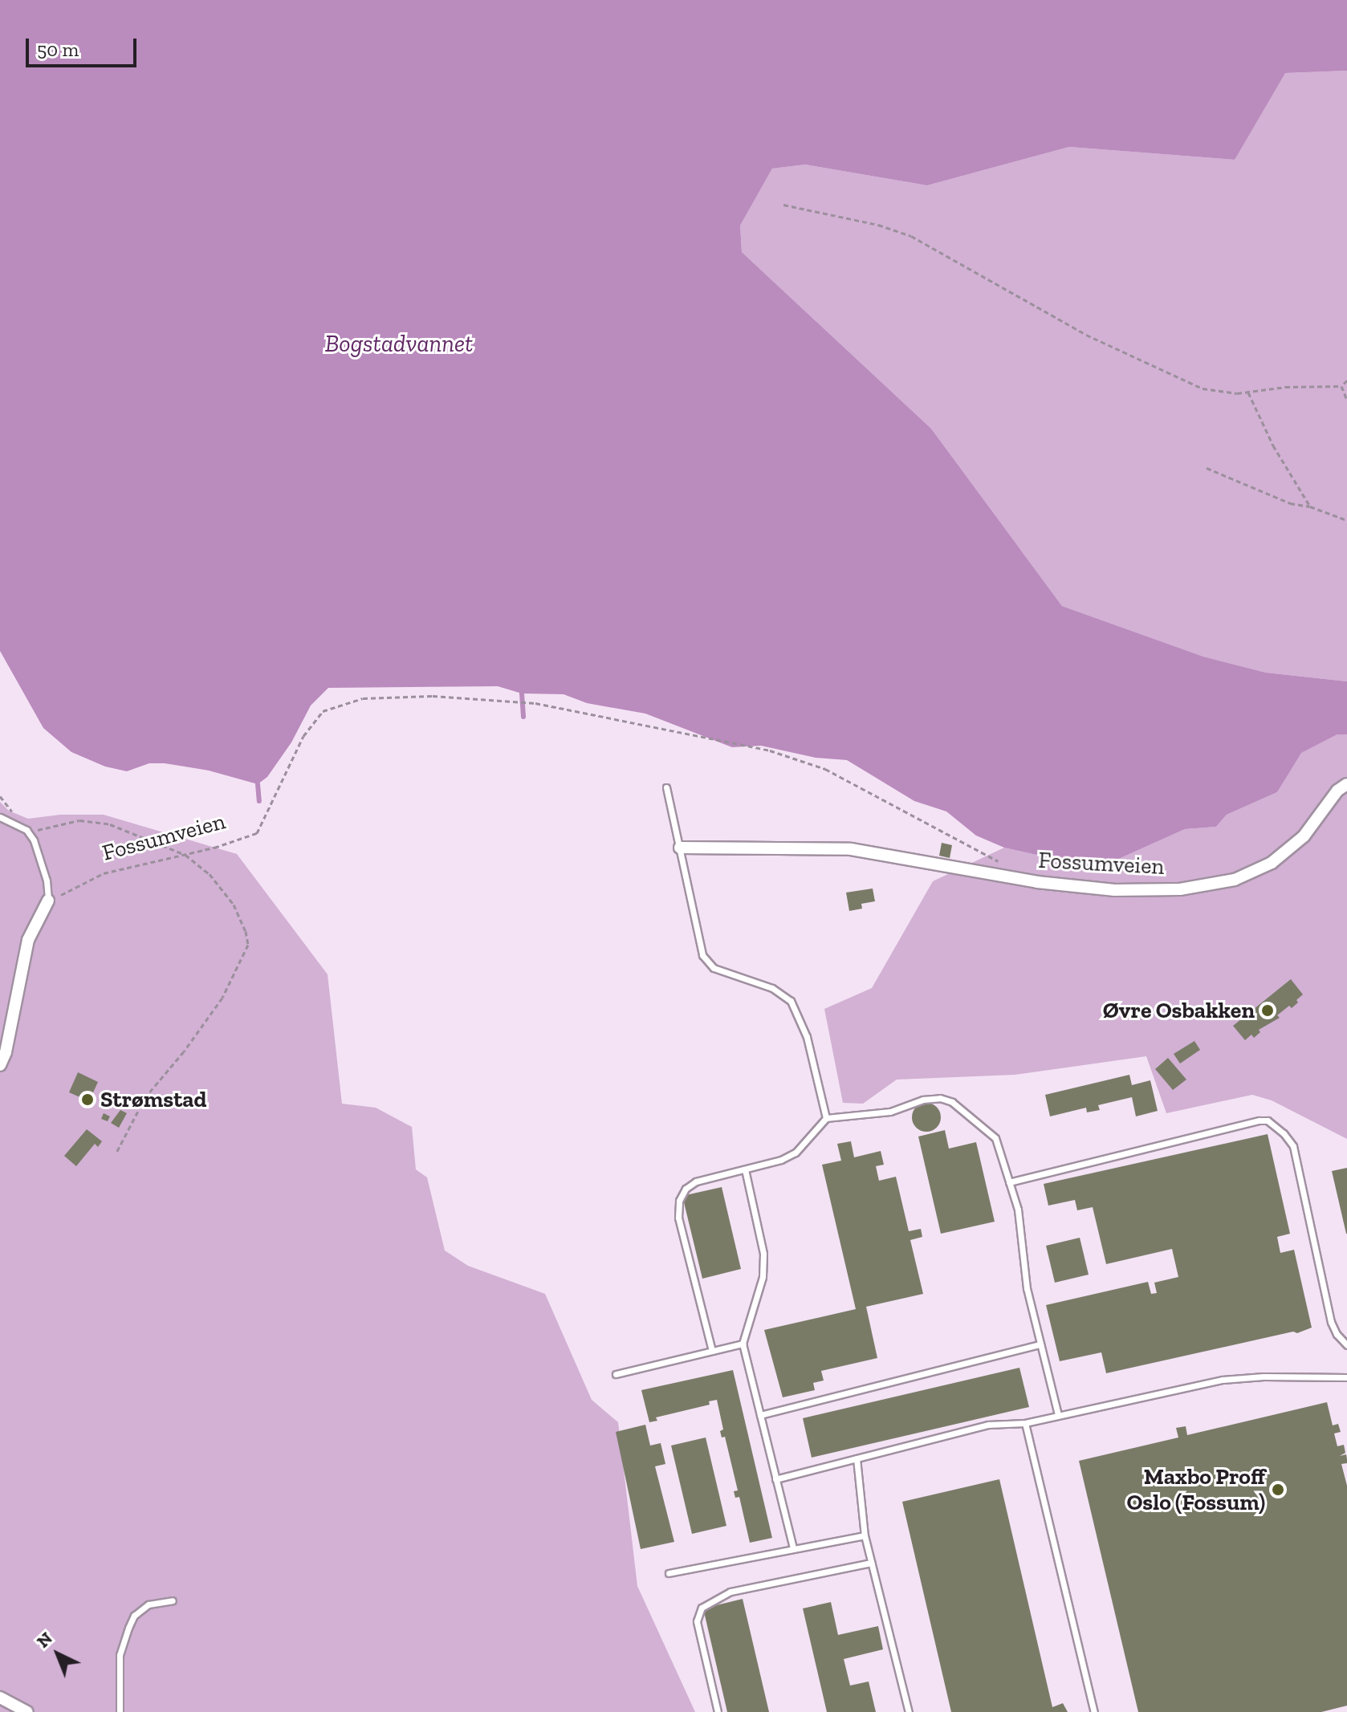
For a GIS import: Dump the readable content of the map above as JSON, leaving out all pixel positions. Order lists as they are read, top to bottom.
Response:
{
  "streets": {
    "street": ["Fossumveien"]
  },
  "water": ["Bogstadvannet"],
  "places": ["Øvre Osbakken", "Strømstad", "Maxbo Proff Oslo (Fossum)"],
  "scale_bar": "50 m",
  "north": "top left"
}
